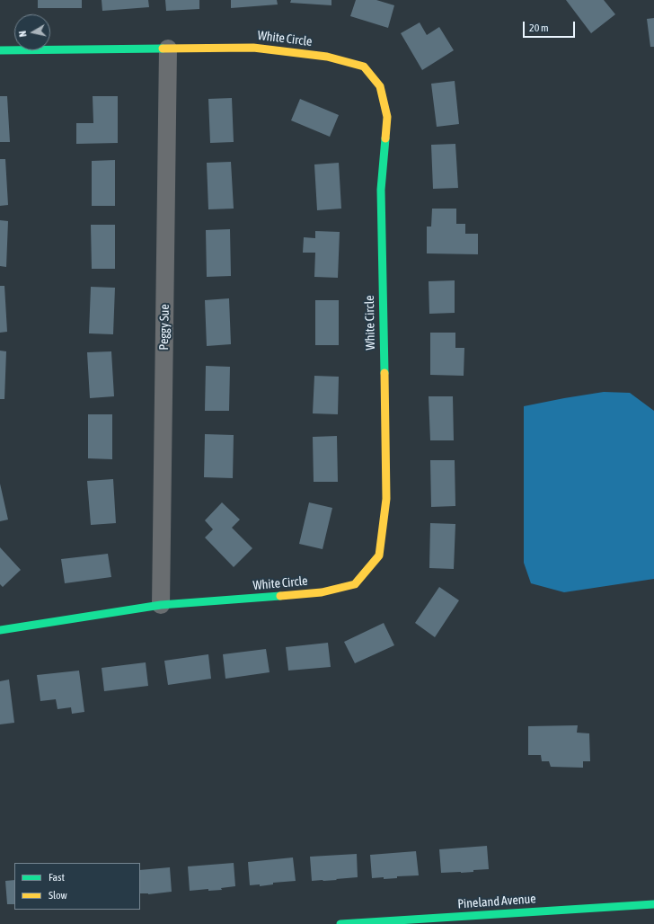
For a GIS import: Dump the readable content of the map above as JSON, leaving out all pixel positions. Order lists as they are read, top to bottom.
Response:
{
  "streets": {
    "street": ["White Circle", "Peggy Sue", "Pineland Avenue"]
  },
  "crossings": [
    ["White Circle", "Peggy Sue"]
  ],
  "legend": ["Fast", "Slow"],
  "scale_bar": "20 m",
  "north": "left"
}
